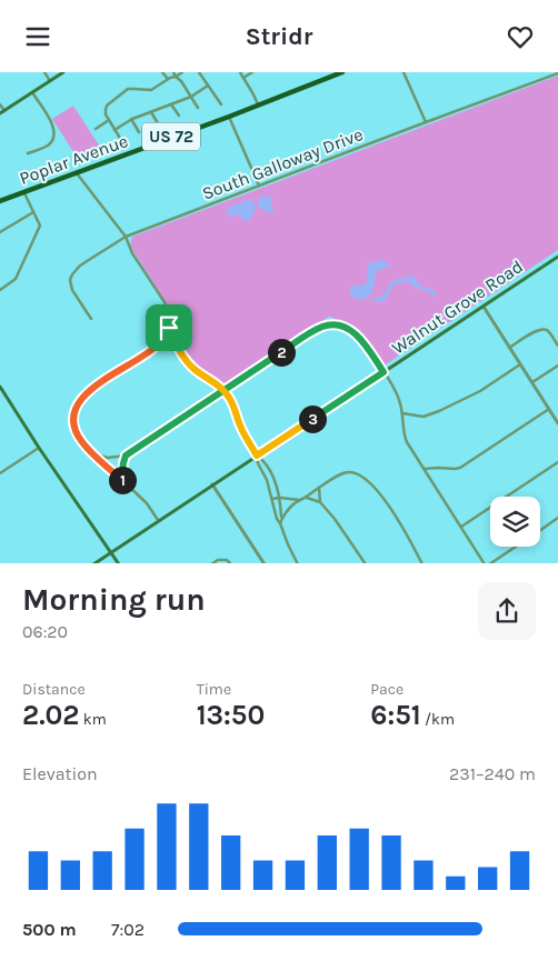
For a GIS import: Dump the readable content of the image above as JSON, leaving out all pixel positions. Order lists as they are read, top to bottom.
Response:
{
  "streets": {
    "main road": ["US 72", "Poplar Avenue", "Walnut Grove Road"],
    "street": ["South Galloway Drive"]
  },
  "page": {
    "header": "Stridr",
    "pins": ["2", "3", "1"],
    "heading": ["Morning run", "06:20"],
    "stats": [
      ["Distance", "2.02 km"],
      ["Time", "13:50"],
      ["Pace", "6:51 /km"]
    ],
    "chart": ["Elevation", "231–240 m"],
    "list": [
      {
        "name": "500 m",
        "note": "7:02"
      }
    ]
  }
}
